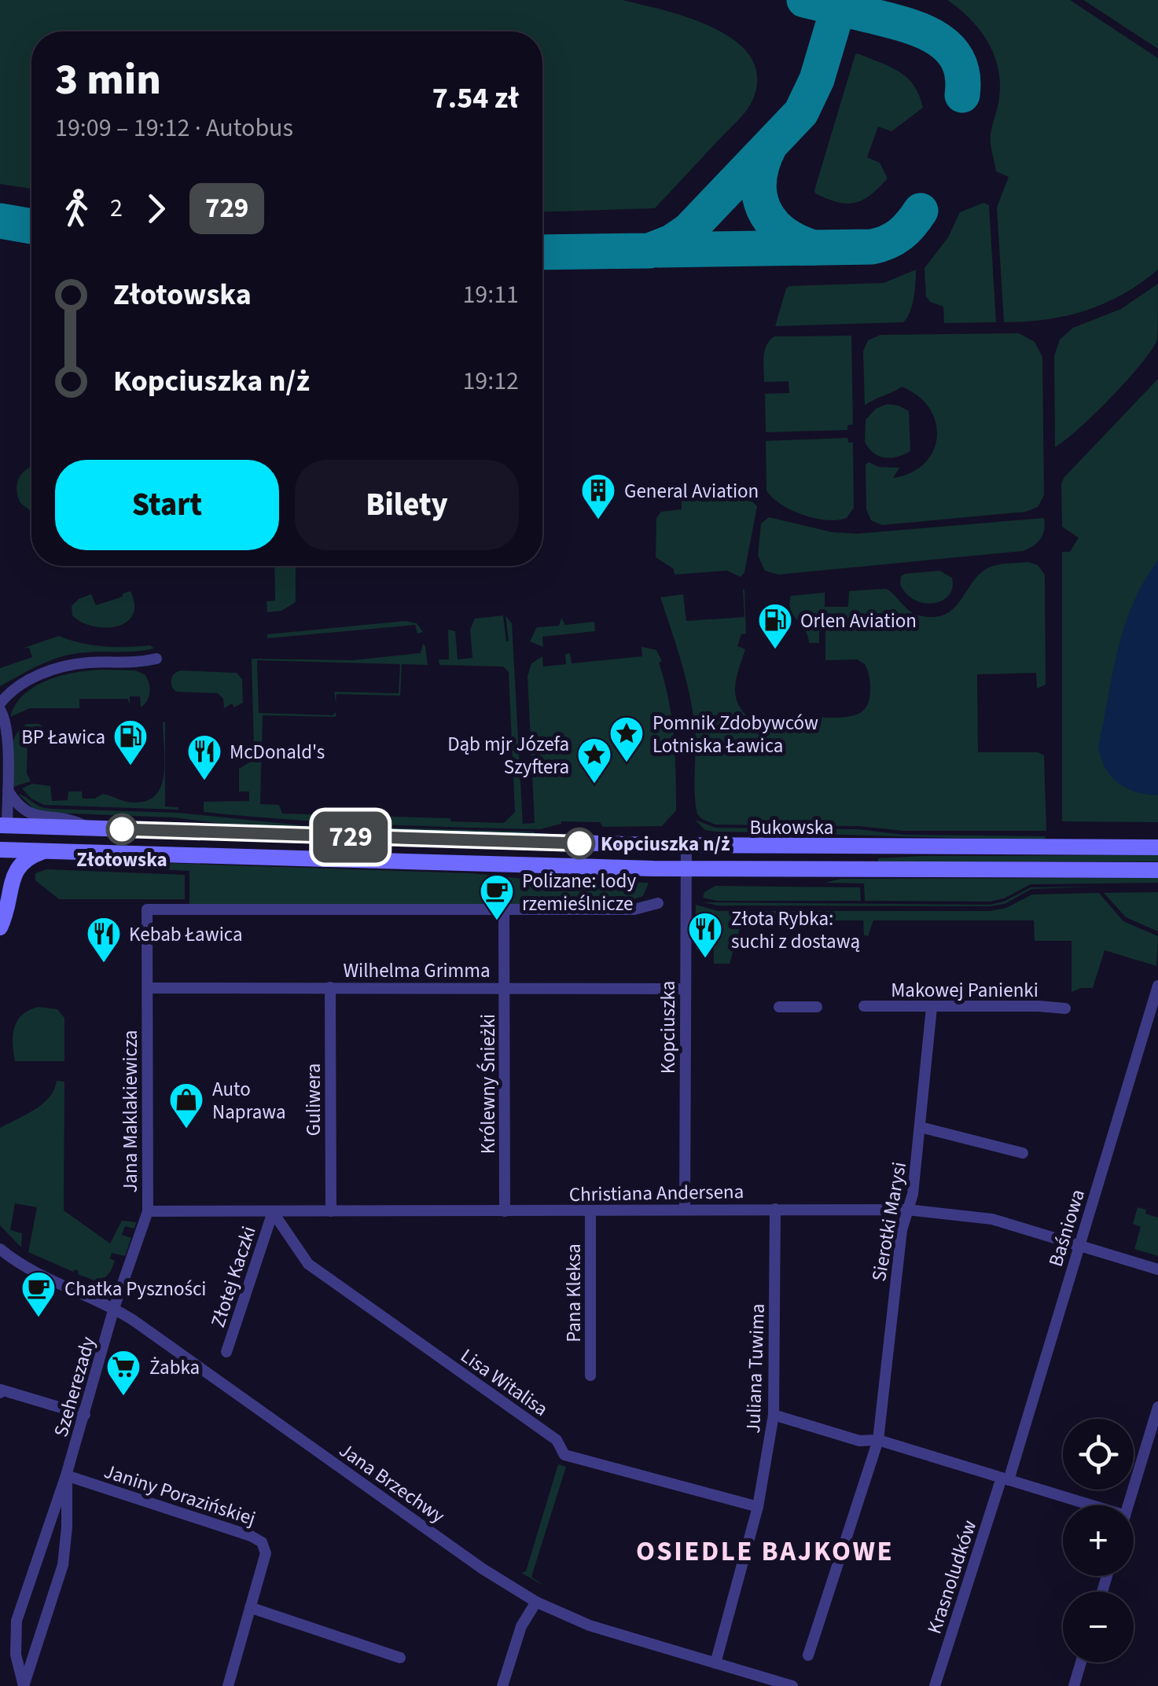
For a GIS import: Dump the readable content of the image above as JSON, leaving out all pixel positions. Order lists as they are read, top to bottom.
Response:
{
  "streets": {
    "main road": ["Bukowska"],
    "street": [
      "Wilhelma Grimma",
      "Makowej Panienki",
      "Kopciuszka",
      "Królewny Śnieżki",
      "Guliwera",
      "Jana Maklakiewicza",
      "Christiana Andersena",
      "Sierotki Marysi",
      "Baśniowa",
      "Złotej Kaczki",
      "Pana Kleksa",
      "Juliana Tuwima",
      "Lisa Witalisa",
      "Szeherezady",
      "Jana Brzechwy",
      "Janiny Porazińskiej",
      "Krasnoludków"
    ]
  },
  "crossings": [
    ["Bukowska", "Kopciuszka"],
    ["Wilhelma Grimma", "Kopciuszka"],
    ["Wilhelma Grimma", "Królewny Śnieżki"],
    ["Wilhelma Grimma", "Guliwera"],
    ["Wilhelma Grimma", "Jana Maklakiewicza"],
    ["Makowej Panienki", "Sierotki Marysi"],
    ["Kopciuszka", "Christiana Andersena"],
    ["Królewny Śnieżki", "Jana Maklakiewicza"],
    ["Królewny Śnieżki", "Christiana Andersena"],
    ["Guliwera", "Christiana Andersena"],
    ["Jana Maklakiewicza", "Christiana Andersena"],
    ["Jana Maklakiewicza", "Szeherezady"],
    ["Jana Maklakiewicza", "Jana Brzechwy"],
    ["Christiana Andersena", "Sierotki Marysi"],
    ["Christiana Andersena", "Baśniowa"],
    ["Christiana Andersena", "Złotej Kaczki"],
    ["Christiana Andersena", "Pana Kleksa"],
    ["Christiana Andersena", "Juliana Tuwima"],
    ["Christiana Andersena", "Lisa Witalisa"],
    ["Baśniowa", "Krasnoludków"],
    ["Złotej Kaczki", "Lisa Witalisa"],
    ["Juliana Tuwima", "Lisa Witalisa"],
    ["Juliana Tuwima", "Jana Brzechwy"],
    ["Szeherezady", "Jana Brzechwy"],
    ["Szeherezady", "Janiny Porazińskiej"]
  ],
  "districts": ["OSIEDLE BAJKOWE"],
  "places": {
    "building": ["General Aviation"],
    "fuel station": ["Orlen Aviation", "BP Ławica"],
    "place": ["Pomnik Zdobywców Lotniska Ławica", "Dąb mjr Józefa Szyftera"],
    "restaurant": ["McDonald's", "Złota Rybka: suchi z dostawą", "Kebab Ławica"],
    "other": ["Złotowska", "Kopciuszka n/ż"],
    "cafe": ["Polizane: lody rzemieślnicze", "Chatka Pyszności"],
    "shop": ["Auto Naprawa"],
    "supermarket": ["Żabka"]
  },
  "lines": ["bus line 729"],
  "page": {
    "on_map": "729",
    "heading": ["3 min", "19:09 – 19:12 · Autobus", "7.54 zł"],
    "legs": ["2", "729"],
    "list": [
      {
        "name": "Złotowska",
        "value": "19:11"
      },
      {
        "name": "Kopciuszka n/ż",
        "value": "19:12"
      }
    ],
    "buttons": ["Start", "Bilety"],
    "map_buttons": ["+", "−"]
  }
}
